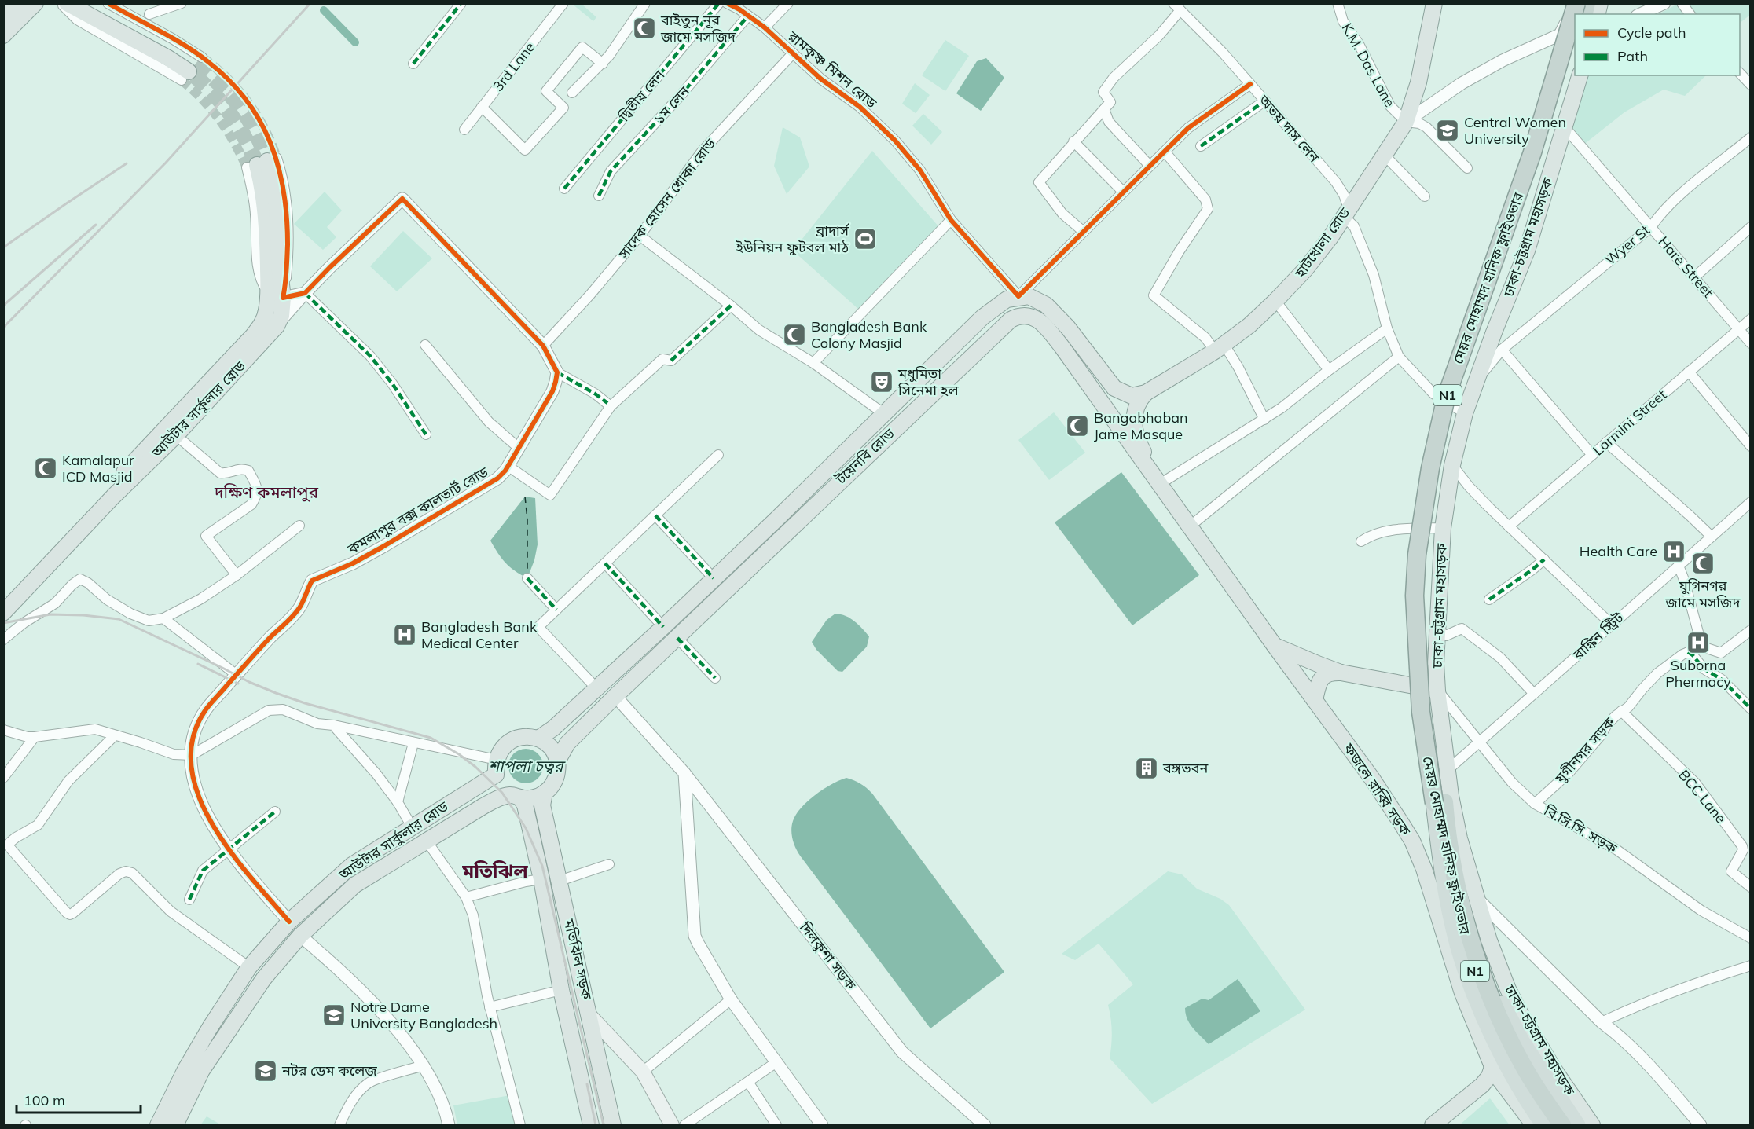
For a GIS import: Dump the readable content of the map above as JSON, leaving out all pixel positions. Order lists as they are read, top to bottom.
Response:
{
  "streets": {
    "highway": ["মেয়র মোহাম্মদ হানিফ ফ্লাইওভার", "N1"],
    "main road": [
      "ঢাকা-চট্টগ্রাম মহাসড়ক",
      "হাটখোলা রোড",
      "আউটার সার্কুলার রোড",
      "টয়েনবি রোড",
      "ফজলে রাব্বি সড়ক",
      "মতিঝিল সড়ক"
    ],
    "street": [
      "K.M. Das Lane",
      "3rd Lane",
      "রামকৃষ্ণ মিশন রোড",
      "দ্বিতীয় লেন",
      "১ম লেন",
      "অভয় দাস লেন",
      "সাদেক হোসেন খোকা রোড",
      "Wyer St",
      "Hare Street",
      "Larmini Street",
      "কমলাপুর বক্স কালভার্ট রোড",
      "রাঙ্কিন স্ট্রিট",
      "যুগীনগর সড়ক",
      "BCC Lane",
      "বি.সি.সি. সড়ক",
      "দিলকুশা সড়ক"
    ]
  },
  "crossings": [
    ["K.M. Das Lane", "হাটখোলা রোড"],
    ["রামকৃষ্ণ মিশন রোড", "১ম লেন"],
    ["রামকৃষ্ণ মিশন রোড", "সাদেক হোসেন খোকা রোড"],
    ["রামকৃষ্ণ মিশন রোড", "টয়েনবি রোড"],
    ["অভয় দাস লেন", "ঢাকা-চট্টগ্রাম মহাসড়ক"],
    ["অভয় দাস লেন", "হাটখোলা রোড"],
    ["ঢাকা-চট্টগ্রাম মহাসড়ক", "Wyer St"],
    ["ঢাকা-চট্টগ্রাম মহাসড়ক", "Hare Street"],
    ["ঢাকা-চট্টগ্রাম মহাসড়ক", "রাঙ্কিন স্ট্রিট"],
    ["ঢাকা-চট্টগ্রাম মহাসড়ক", "বি.সি.সি. সড়ক"],
    ["Wyer St", "Hare Street"],
    ["Hare Street", "Larmini Street"],
    ["আউটার সার্কুলার রোড", "কমলাপুর বক্স কালভার্ট রোড"],
    ["আউটার সার্কুলার রোড", "মতিঝিল সড়ক"],
    ["টয়েনবি রোড", "ফজলে রাব্বি সড়ক"],
    ["টয়েনবি রোড", "দিলকুশা সড়ক"],
    ["রাঙ্কিন স্ট্রিট", "বি.সি.সি. সড়ক"],
    ["যুগীনগর সড়ক", "BCC Lane"],
    ["যুগীনগর সড়ক", "বি.সি.সি. সড়ক"]
  ],
  "districts": ["দক্ষিণ কমলাপুর", "মতিঝিল"],
  "water": ["শাপলা চত্বর"],
  "places": {
    "mosque": [
      "বাইতুন নূর জামে মসজিদ",
      "Bangladesh Bank Colony Masjid",
      "Bangabhaban Jame Masque",
      "Kamalapur ICD Masjid",
      "যুগিনগর জামে মসজিদ"
    ],
    "school or university": ["Central Women University", "Notre Dame University Bangladesh", "নটর ডেম কলেজ"],
    "sports": ["ব্রাদার্স ইউনিয়ন ফুটবল মাঠ"],
    "theatre": ["মধুমিতা সিনেমা হল"],
    "hospital": ["Health Care", "Bangladesh Bank Medical Center", "Suborna Phermacy"],
    "building": ["বঙ্গভবন"]
  },
  "legend": ["Cycle path", "Path"],
  "scale_bar": "100 m"
}
